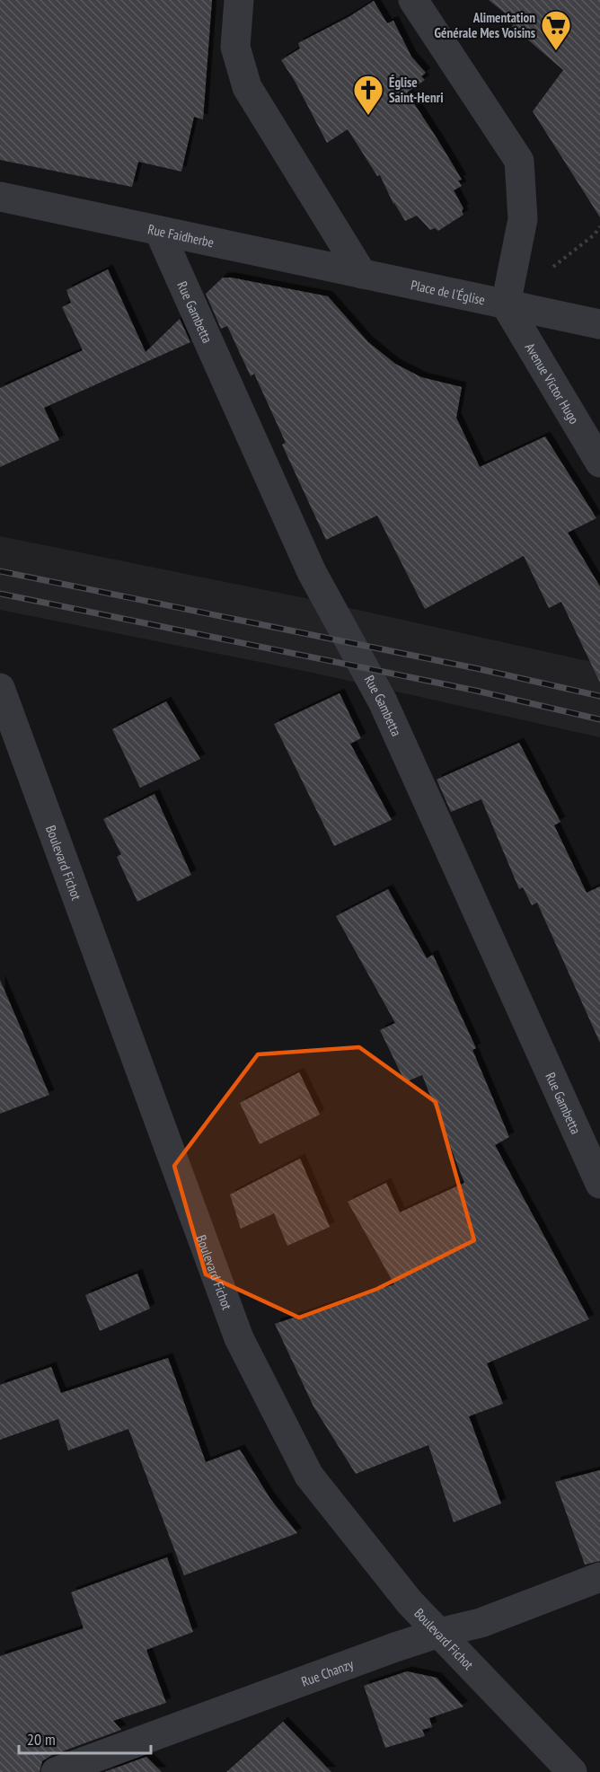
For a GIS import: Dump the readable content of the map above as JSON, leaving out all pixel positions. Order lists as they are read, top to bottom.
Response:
{
  "streets": {
    "street": [
      "Rue Faidherbe",
      "Place de l'Église",
      "Rue Gambetta",
      "Avenue Victor Hugo",
      "Boulevard Fichot",
      "Rue Chanzy"
    ]
  },
  "crossings": [
    ["Rue Faidherbe", "Place de l'Église"],
    ["Rue Faidherbe", "Rue Gambetta"],
    ["Place de l'Église", "Avenue Victor Hugo"],
    ["Boulevard Fichot", "Rue Chanzy"]
  ],
  "places": {
    "supermarket": ["Alimentation Générale Mes Voisins"],
    "church": ["Église Saint-Henri"]
  },
  "scale_bar": "20 m"
}
